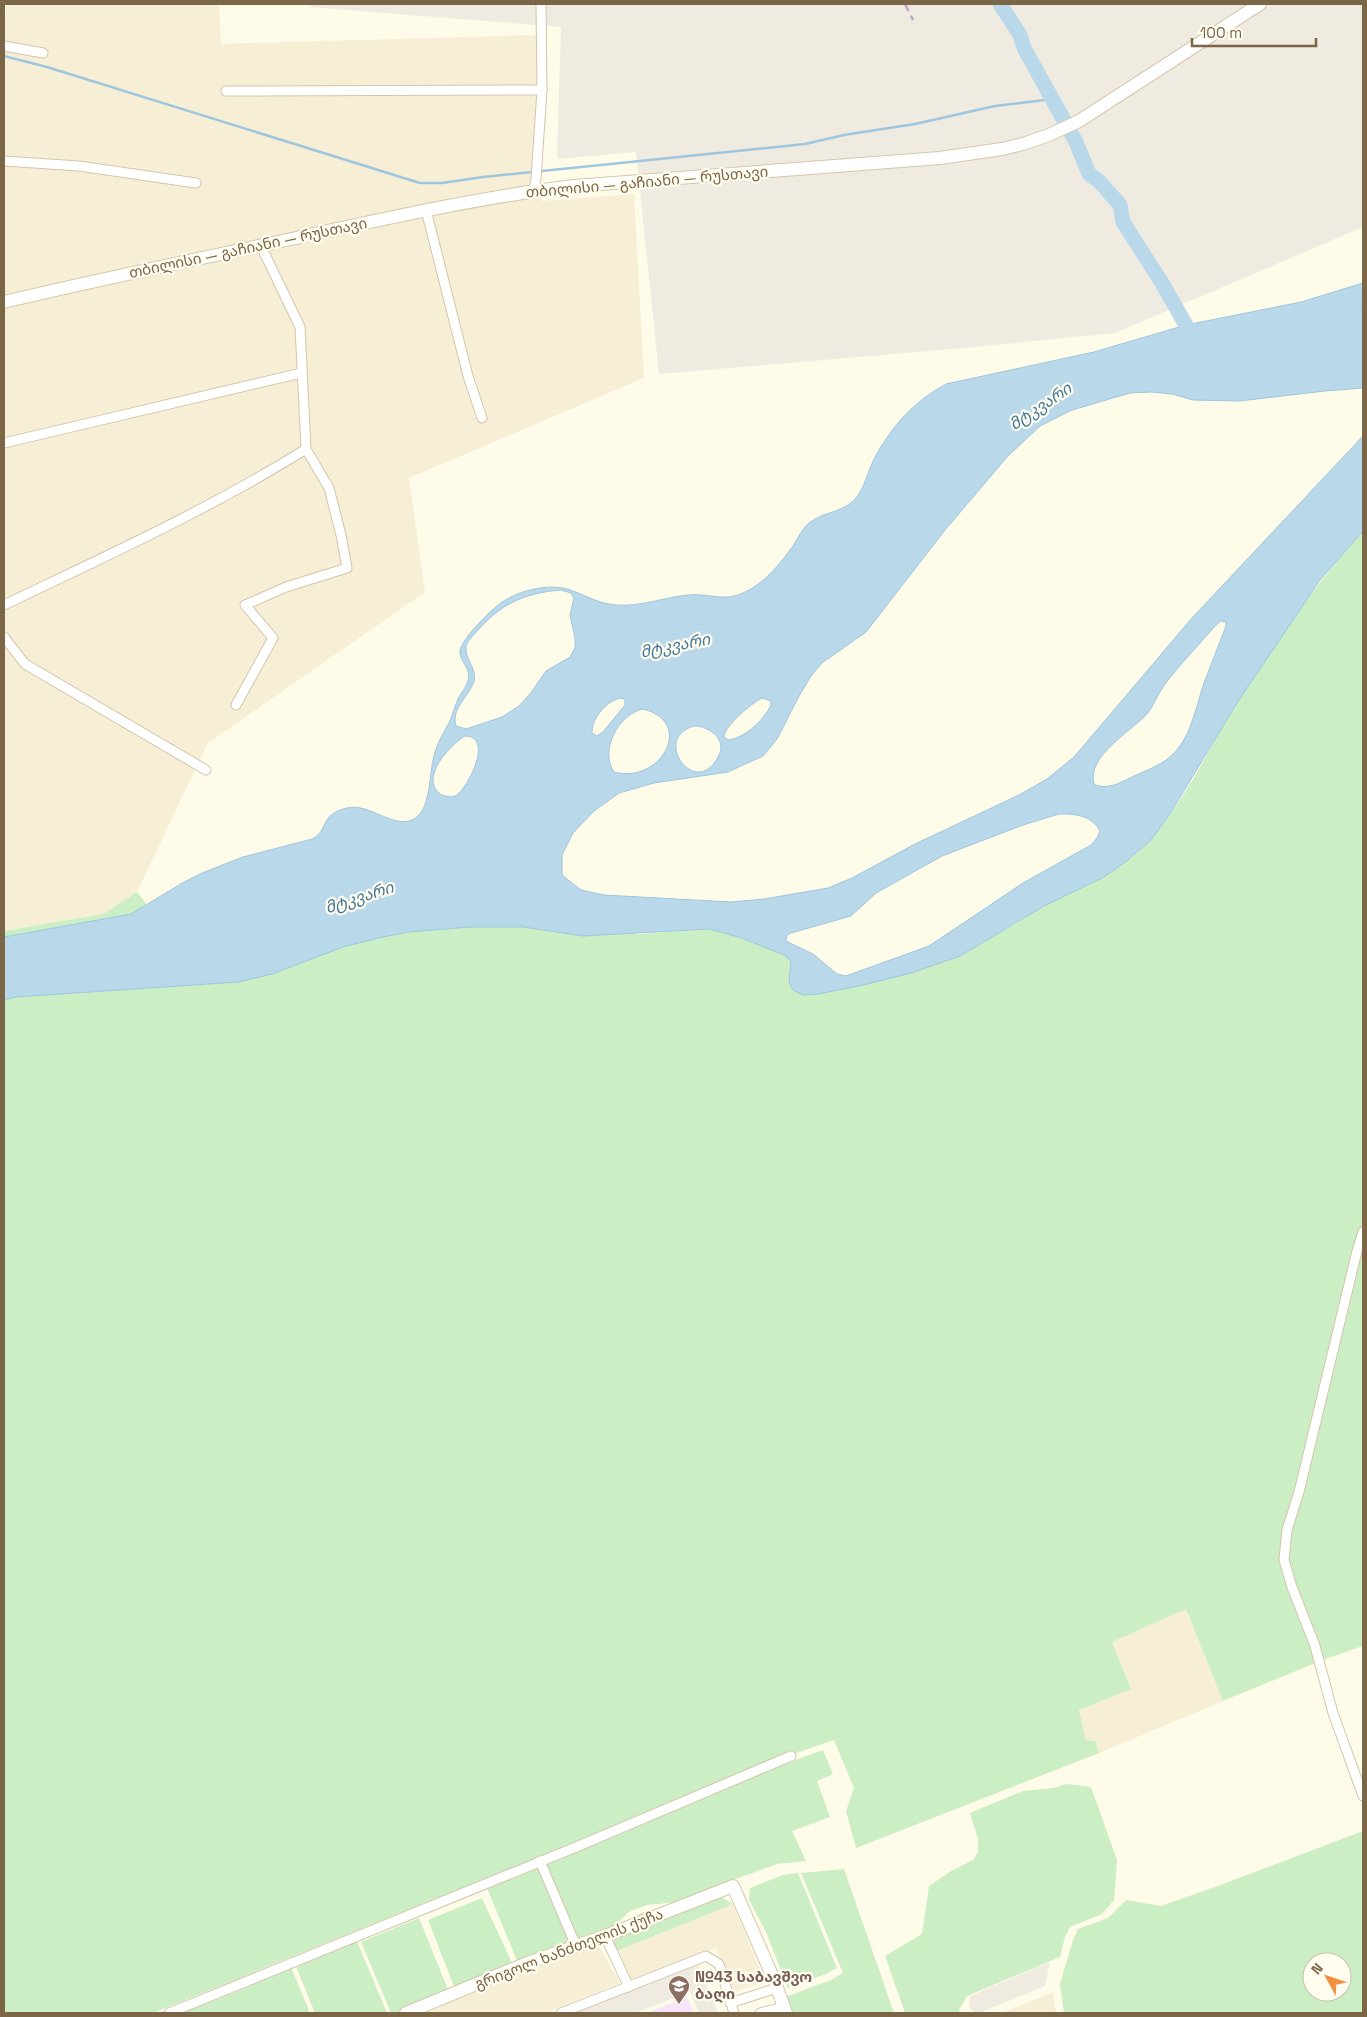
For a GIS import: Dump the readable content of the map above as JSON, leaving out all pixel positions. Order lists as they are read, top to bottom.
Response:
{
  "streets": {
    "main road": ["თბილისი — გაჩიანი — რუსთავი", "გრიგოლ ხანძთელის ქუჩა"]
  },
  "water": ["მტკვარი"],
  "places": {
    "school or university": ["№43 საბავშვო ბაღი"]
  },
  "scale_bar": "100 m",
  "north": "top left"
}
